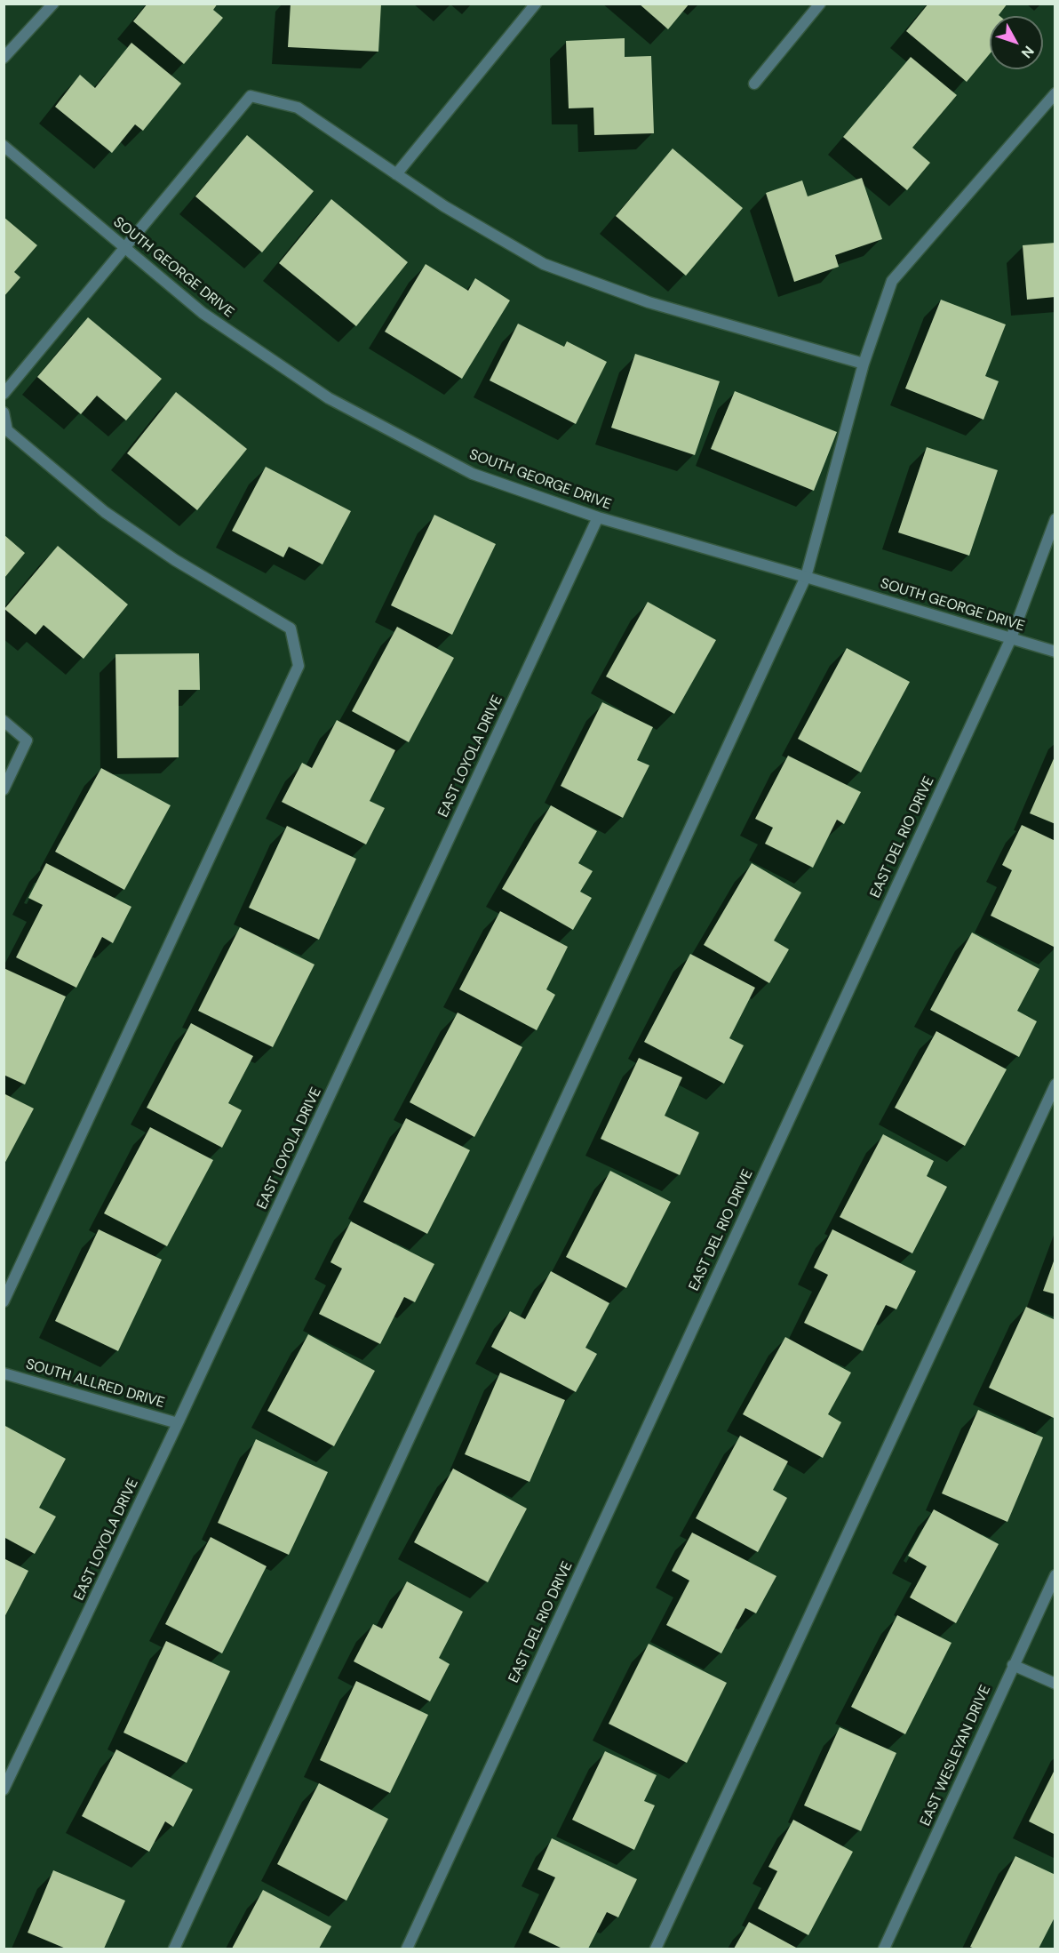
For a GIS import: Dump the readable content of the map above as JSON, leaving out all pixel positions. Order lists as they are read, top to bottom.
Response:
{
  "streets": {
    "street": [
      "SOUTH GEORGE DRIVE",
      "EAST LOYOLA DRIVE",
      "EAST DEL RIO DRIVE",
      "SOUTH ALLRED DRIVE",
      "EAST WESLEYAN DRIVE"
    ]
  },
  "crossings": [
    ["SOUTH GEORGE DRIVE", "EAST LOYOLA DRIVE"],
    ["SOUTH GEORGE DRIVE", "EAST DEL RIO DRIVE"],
    ["EAST LOYOLA DRIVE", "SOUTH ALLRED DRIVE"]
  ],
  "north": "bottom right"
}
